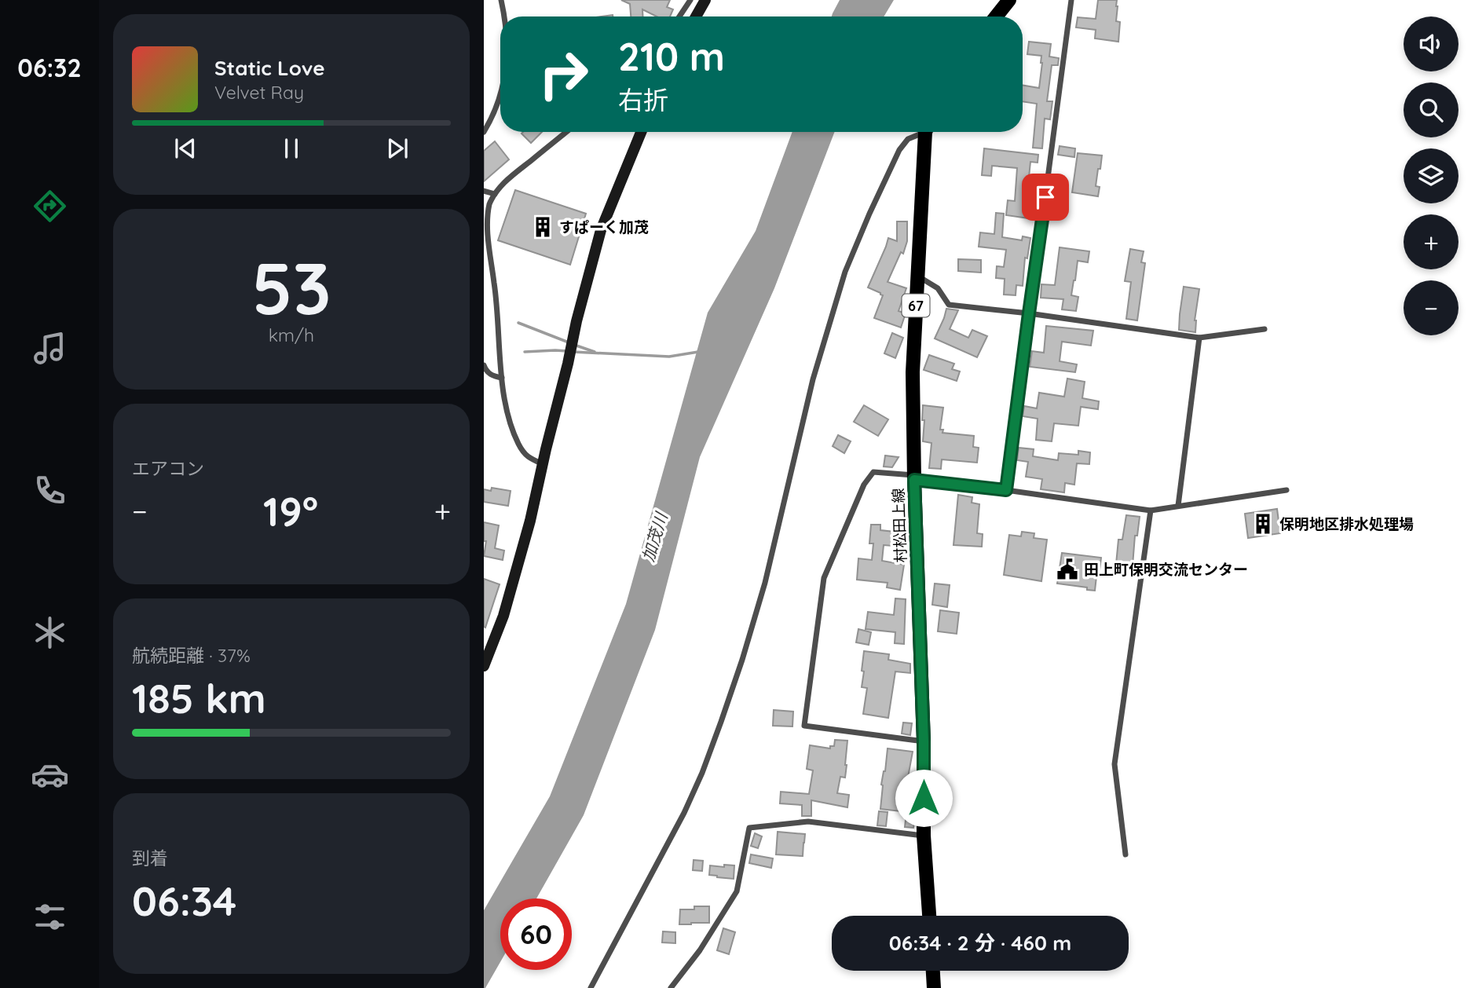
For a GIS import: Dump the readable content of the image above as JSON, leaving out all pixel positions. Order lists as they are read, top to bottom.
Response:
{
  "streets": {
    "main road": ["67", "村松田上線"]
  },
  "water": ["加茂川"],
  "places": {
    "building": ["すぱーく加茂", "保明地区排水処理場"],
    "public building": ["田上町保明交流センター"]
  },
  "page": {
    "tabs": "06:32",
    "map_buttons": ["+", "−"],
    "turn": ["210 m", "右折"],
    "song": ["Static Love", "Velvet Ray"],
    "tile": [
      ["53", "km/h"],
      "エアコン",
      ["航続距離 · 37%", "185 km"],
      ["到着", "06:34"]
    ],
    "heat": ["−", "19°", "+"],
    "limit": "60",
    "trip": "06:34 · 2 分 · 460 m"
  }
}
